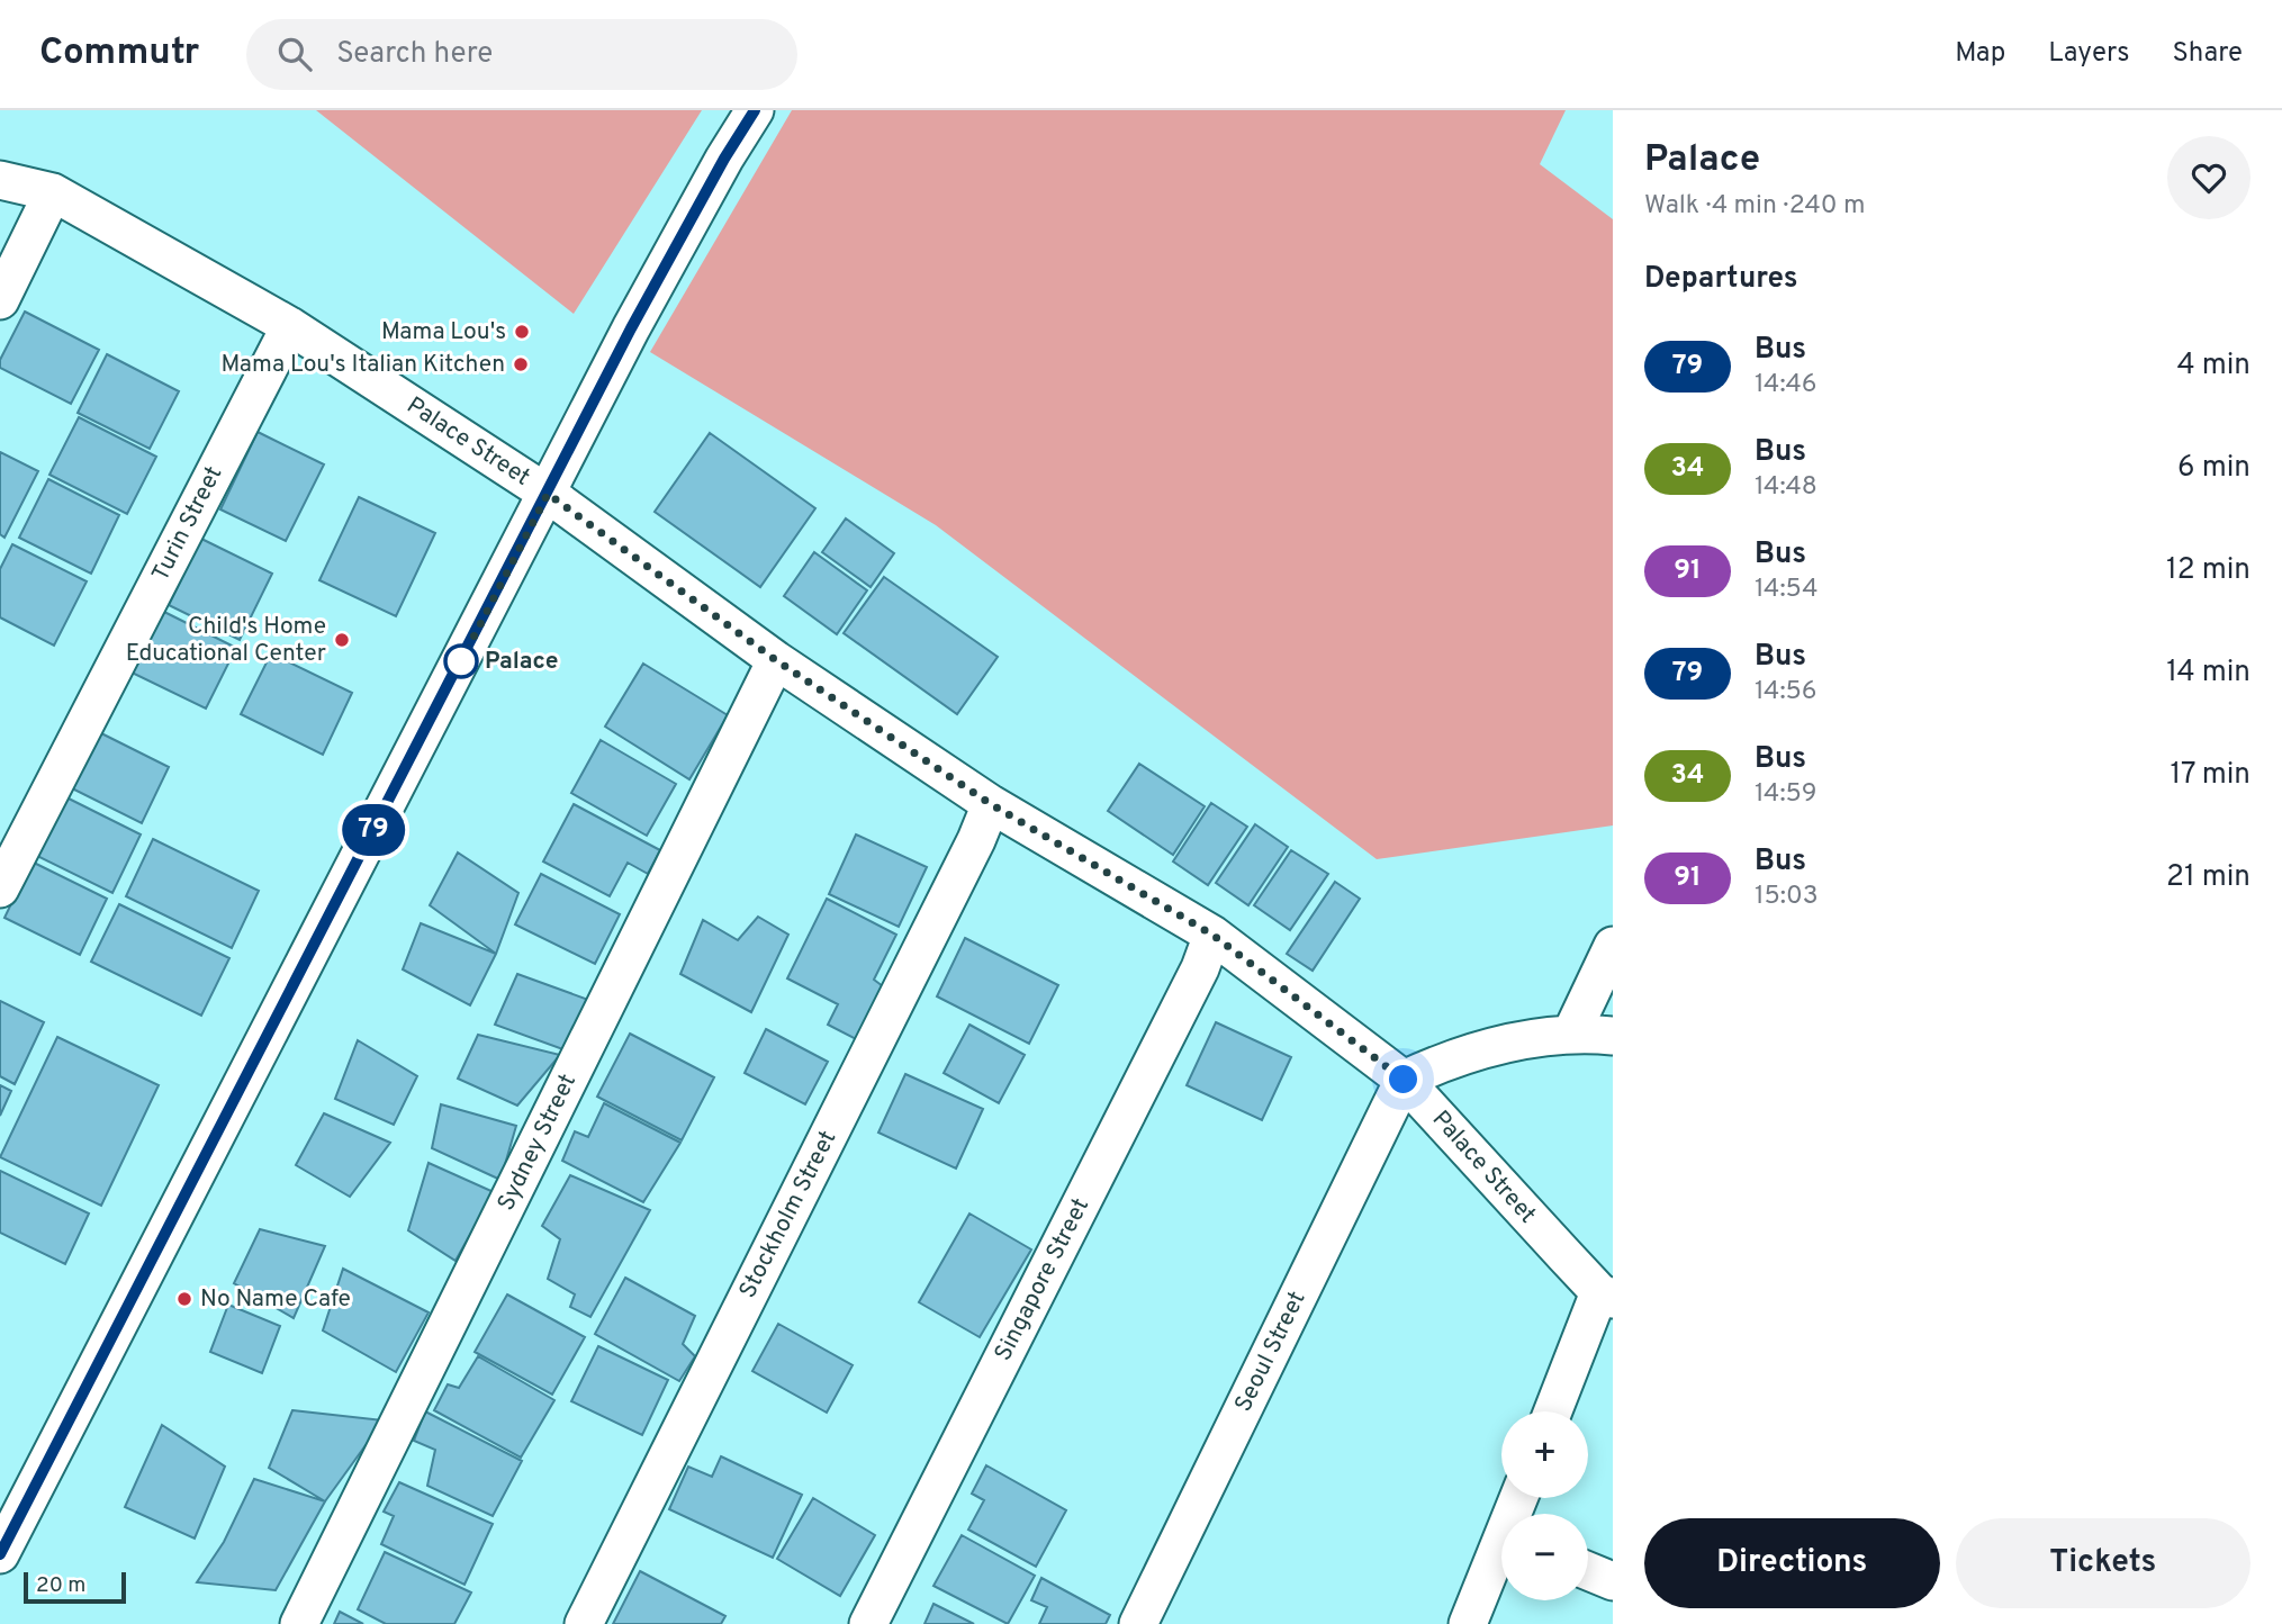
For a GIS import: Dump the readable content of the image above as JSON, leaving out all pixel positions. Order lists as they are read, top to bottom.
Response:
{
  "streets": {
    "street": [
      "Palace Street",
      "Turin Street",
      "Sydney Street",
      "Stockholm Street",
      "Singapore Street",
      "Seoul Street"
    ]
  },
  "crossings": [
    ["Palace Street", "Turin Street"],
    ["Palace Street", "Sydney Street"],
    ["Palace Street", "Stockholm Street"],
    ["Palace Street", "Singapore Street"],
    ["Palace Street", "Seoul Street"]
  ],
  "places": [
    "Mama Lou's",
    "Mama Lou's Italian Kitchen",
    "Child's Home Educational Center",
    "Palace",
    "No Name Cafe"
  ],
  "lines": ["bus line 79"],
  "scale_bar": "20 m",
  "page": {
    "header": "Commutr",
    "search": "Search here",
    "nav": ["Map", "Layers", "Share"],
    "on_map": "79",
    "heading": [
      ["Palace", "Walk · 4 min · 240 m"],
      "Departures"
    ],
    "list": [
      {
        "mark": "79",
        "name": "Bus",
        "note": "14:46",
        "value": "4 min"
      },
      {
        "mark": "34",
        "name": "Bus",
        "note": "14:48",
        "value": "6 min"
      },
      {
        "mark": "91",
        "name": "Bus",
        "note": "14:54",
        "value": "12 min"
      },
      {
        "mark": "79",
        "name": "Bus",
        "note": "14:56",
        "value": "14 min"
      },
      {
        "mark": "34",
        "name": "Bus",
        "note": "14:59",
        "value": "17 min"
      },
      {
        "mark": "91",
        "name": "Bus",
        "note": "15:03",
        "value": "21 min"
      }
    ],
    "map_buttons": ["+", "−"],
    "buttons": ["Directions", "Tickets"],
    "scale": "20 m"
  }
}
